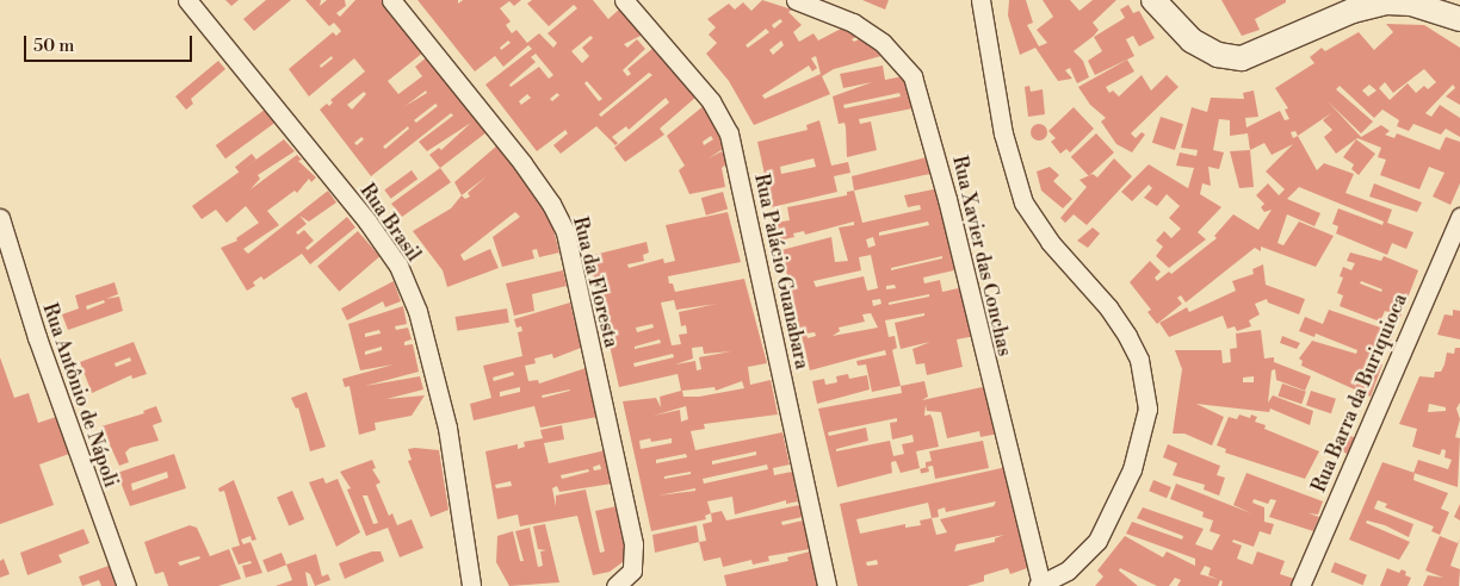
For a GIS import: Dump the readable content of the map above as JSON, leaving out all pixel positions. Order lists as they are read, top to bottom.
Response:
{
  "streets": {
    "street": [
      "Rua Brasil",
      "Rua Xavier das Conchas",
      "Rua Palácio Guanabara",
      "Rua da Floresta",
      "Rua Barra da Buriquioca",
      "Rua Antônio de Nápoli"
    ]
  },
  "scale_bar": "50 m"
}
